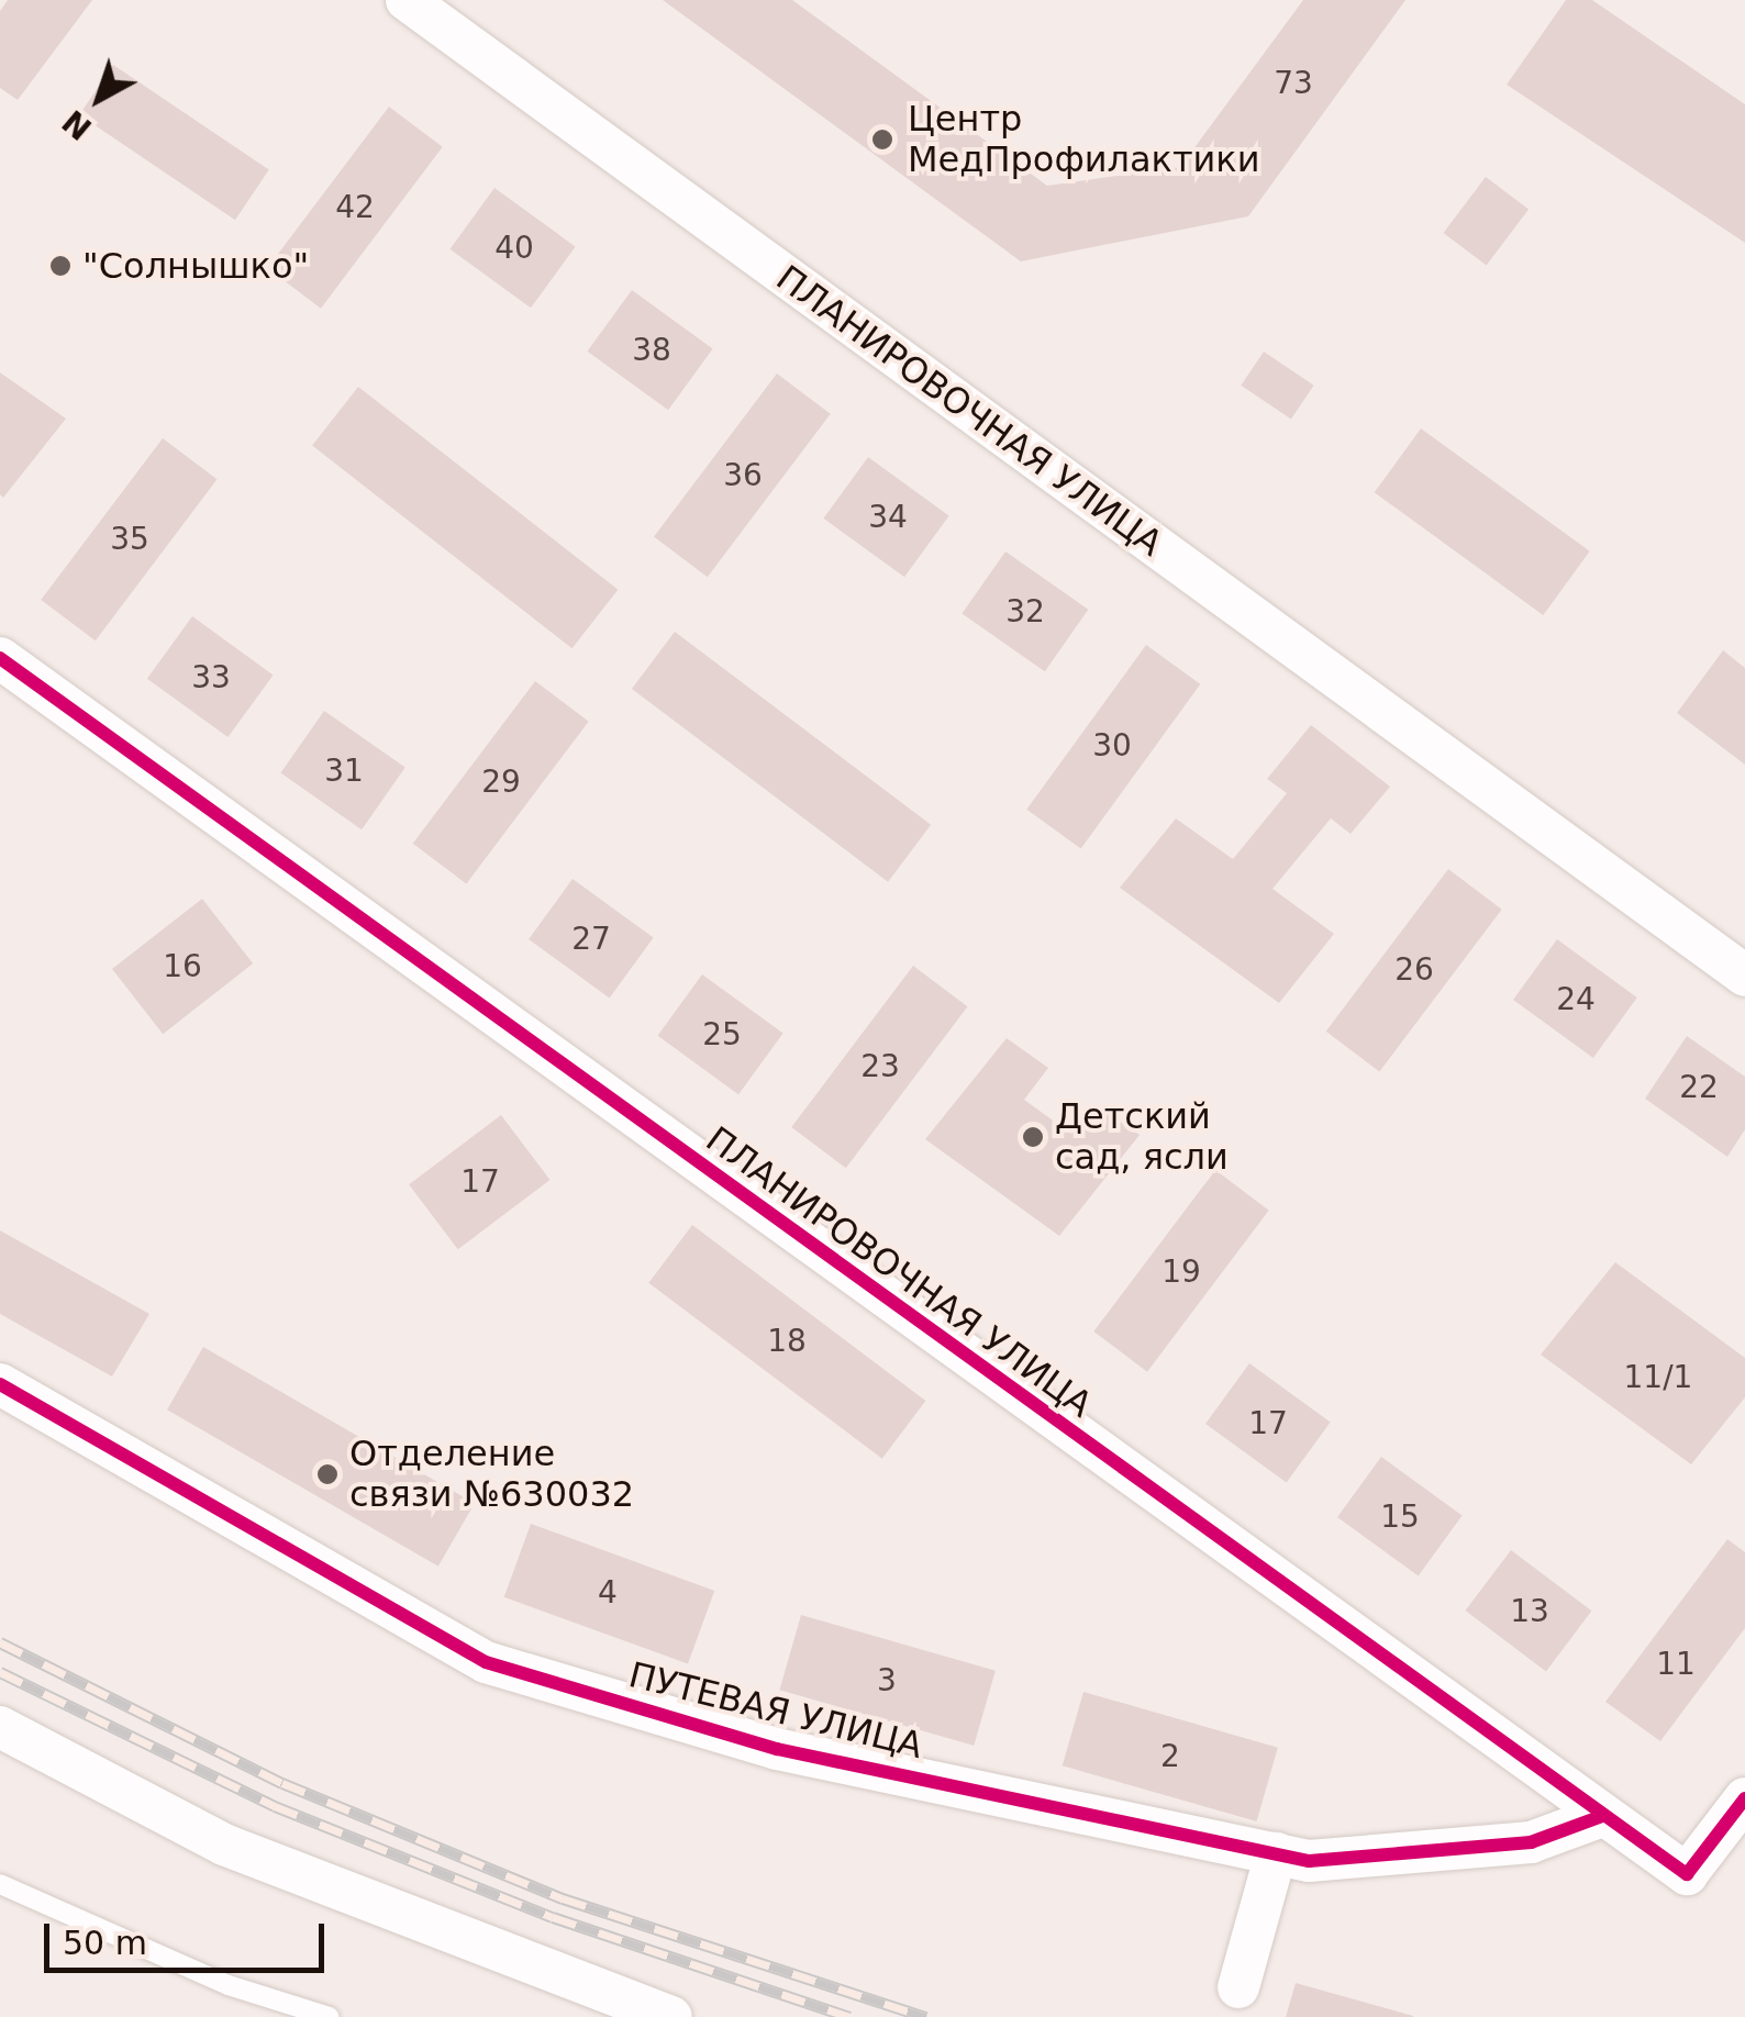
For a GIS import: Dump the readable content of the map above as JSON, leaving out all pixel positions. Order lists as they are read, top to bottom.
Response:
{
  "streets": {
    "street": ["ПЛАНИРОВОЧНАЯ УЛИЦА", "ПУТЕВАЯ УЛИЦА"]
  },
  "crossings": [
    ["ПЛАНИРОВОЧНАЯ УЛИЦА", "ПУТЕВАЯ УЛИЦА"]
  ],
  "places": [
    "Центр МедПрофилактики",
    "\"Солнышко\"",
    "Детский сад, ясли",
    "Отделение связи №630032"
  ],
  "house_numbers": [
    "73",
    "42",
    "40",
    "38",
    "36",
    "34",
    "35",
    "32",
    "33",
    "30",
    "31",
    "29",
    "27",
    "16",
    "26",
    "24",
    "25",
    "23",
    "22",
    "17",
    "19",
    "18",
    "11/1",
    "17",
    "15",
    "4",
    "13",
    "11",
    "3",
    "2"
  ],
  "scale_bar": "50 m",
  "north": "bottom left"
}
